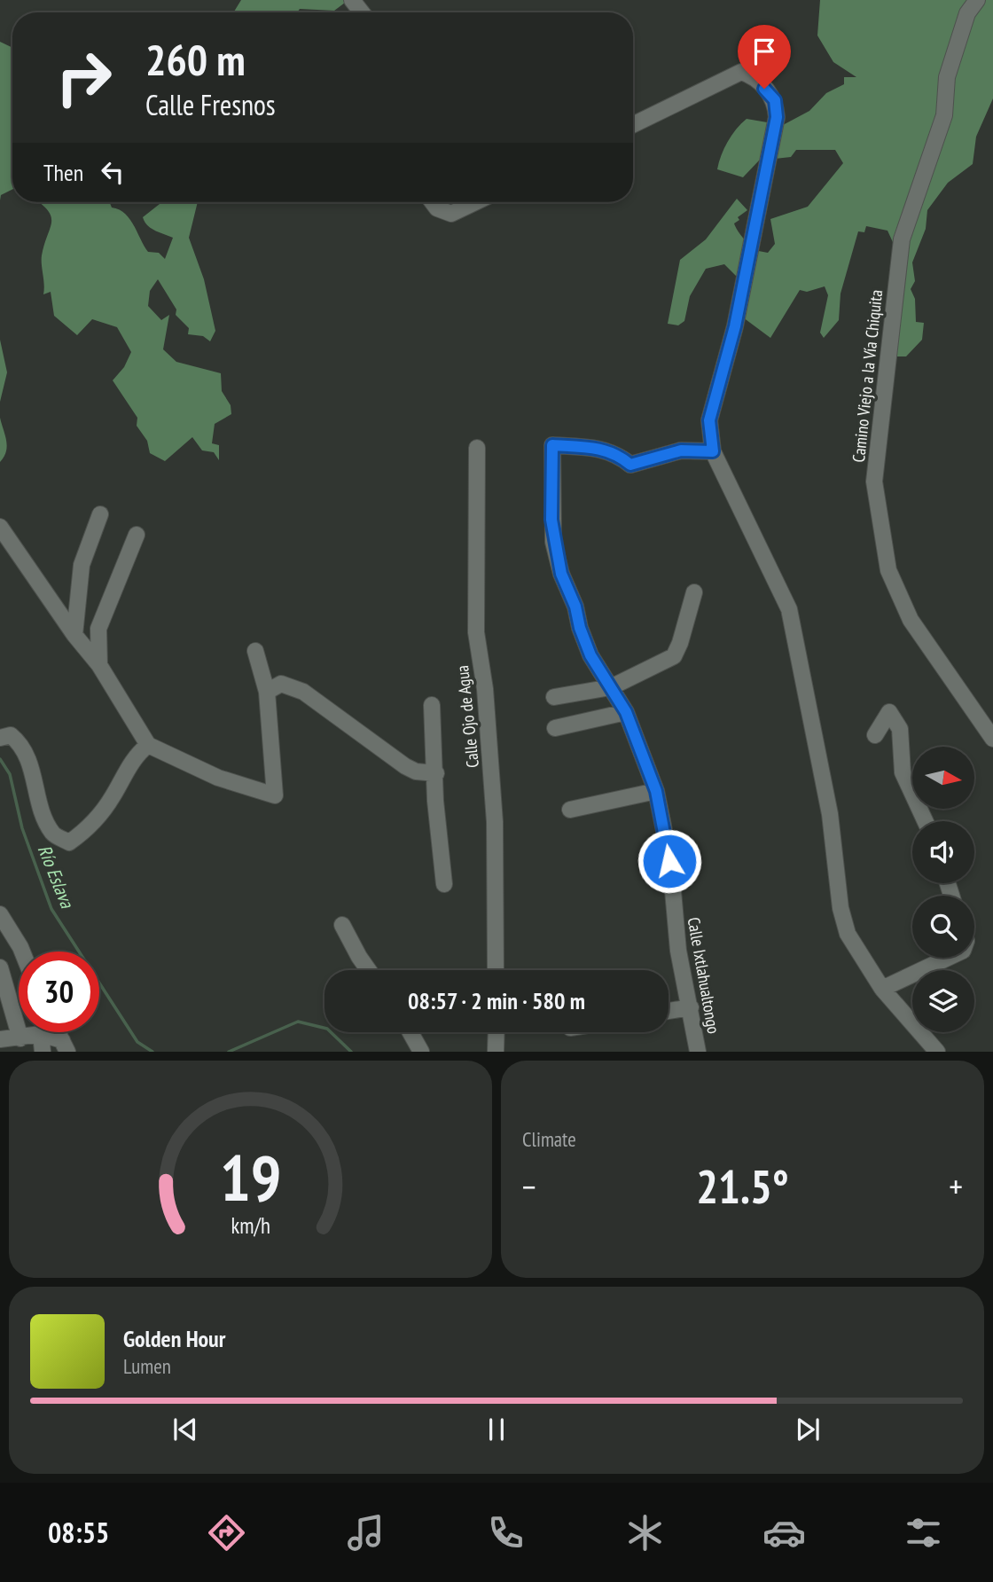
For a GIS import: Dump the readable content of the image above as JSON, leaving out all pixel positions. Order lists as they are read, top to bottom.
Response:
{
  "streets": {
    "street": ["Camino Viejo a la Vía Chiquita", "Calle Ojo de Agua", "Calle Ixtlahualtongo"]
  },
  "water": ["Río Eslava"],
  "north": "right",
  "page": {
    "turn": ["260 m", "Calle Fresnos"],
    "then": "Then",
    "limit": "30",
    "trip": "08:57 · 2 min · 580 m",
    "tile": "Climate",
    "heat": ["−", "21.5°", "+"],
    "song": ["Golden Hour", "Lumen"],
    "tabs": "08:55",
    "gauge": ["19", "km/h"]
  }
}
